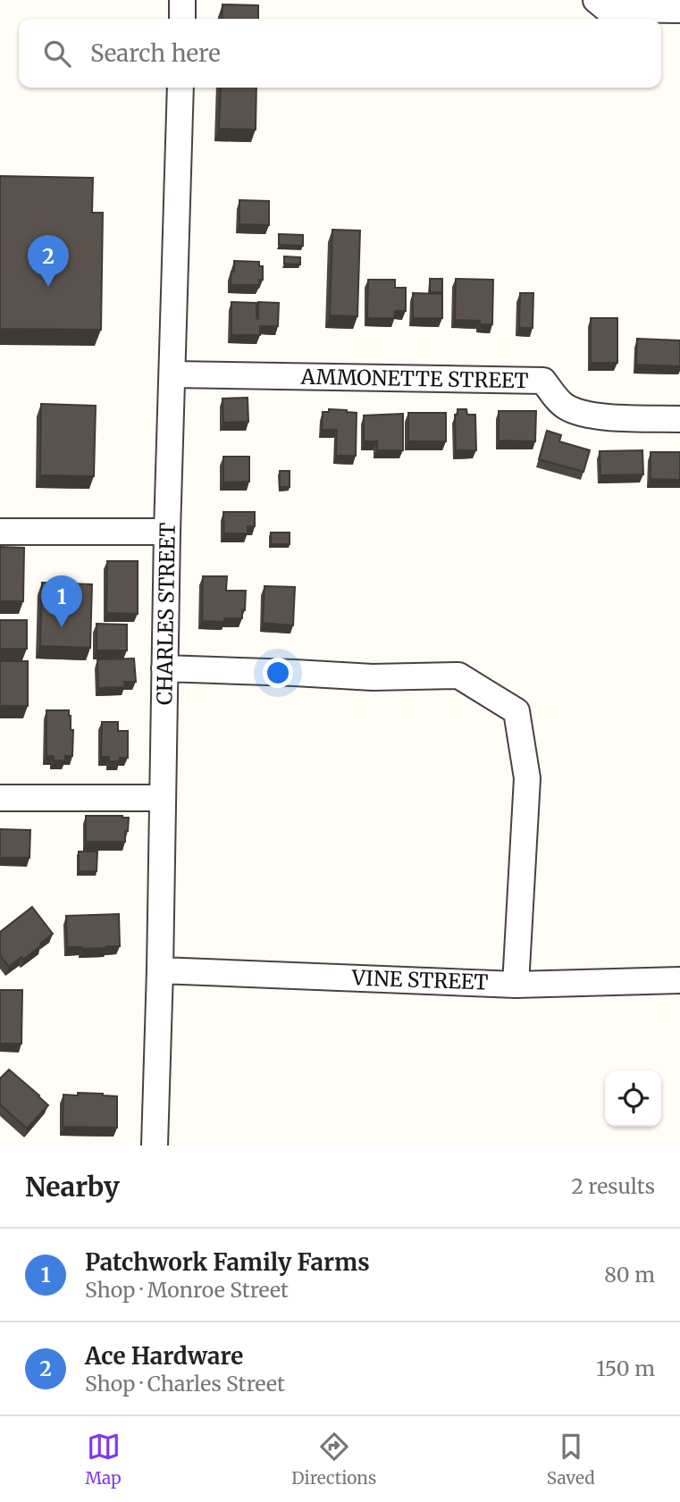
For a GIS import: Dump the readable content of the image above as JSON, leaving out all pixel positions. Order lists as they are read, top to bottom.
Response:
{
  "streets": {
    "street": ["AMMONETTE STREET", "CHARLES STREET", "VINE STREET"]
  },
  "crossings": [
    ["AMMONETTE STREET", "CHARLES STREET"],
    ["CHARLES STREET", "VINE STREET"]
  ],
  "page": {
    "search": "Search here",
    "pins": ["2", "1"],
    "heading": ["Nearby", "2 results"],
    "list": [
      {
        "mark": "1",
        "name": "Patchwork Family Farms",
        "note": "Shop · Monroe Street",
        "value": "80 m"
      },
      {
        "mark": "2",
        "name": "Ace Hardware",
        "note": "Shop · Charles Street",
        "value": "150 m"
      }
    ],
    "nav": ["Map", "Directions", "Saved"]
  }
}
